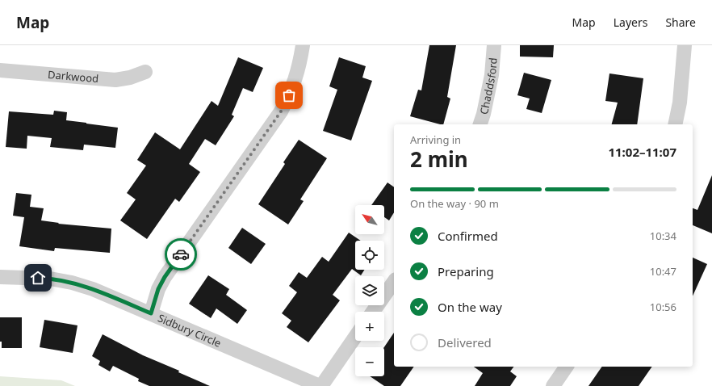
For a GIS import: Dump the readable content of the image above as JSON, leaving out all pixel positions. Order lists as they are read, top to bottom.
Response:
{
  "streets": {
    "street": ["Darkwood", "Chaddsford", "Sidbury Circle"]
  },
  "north": "top left",
  "page": {
    "header": "Map",
    "nav": ["Map", "Layers", "Share"],
    "heading": ["2 min", "Arriving in", "11:02–11:07"],
    "bar": "On the way · 90 m",
    "map_buttons": ["+", "−"],
    "list": [
      ["Confirmed", "10:34"],
      ["Preparing", "10:47"],
      ["On the way", "10:56"],
      "Delivered"
    ]
  }
}
